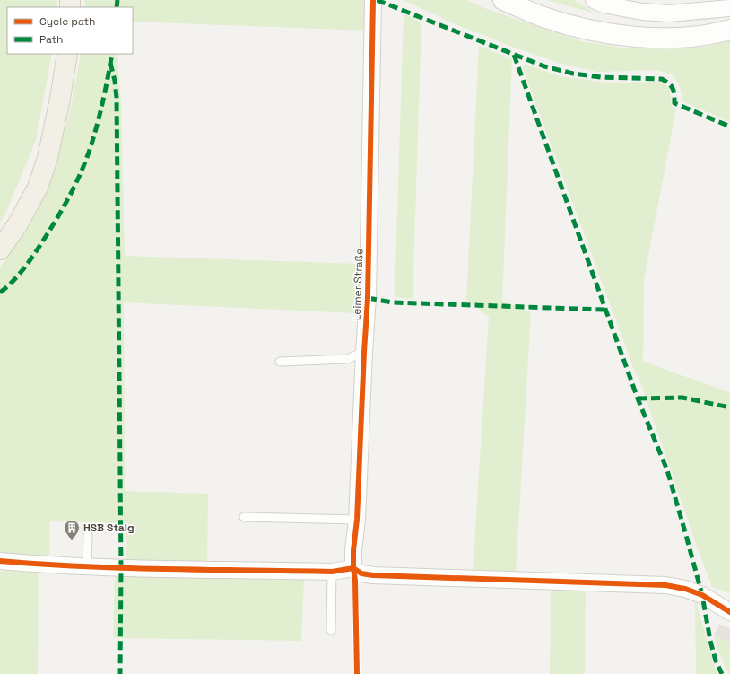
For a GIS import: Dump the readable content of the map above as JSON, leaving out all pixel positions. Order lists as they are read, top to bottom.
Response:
{
  "streets": {
    "street": ["Leimer Straße"]
  },
  "places": {
    "building": ["HSB Staig"]
  },
  "legend": ["Cycle path", "Path"]
}
